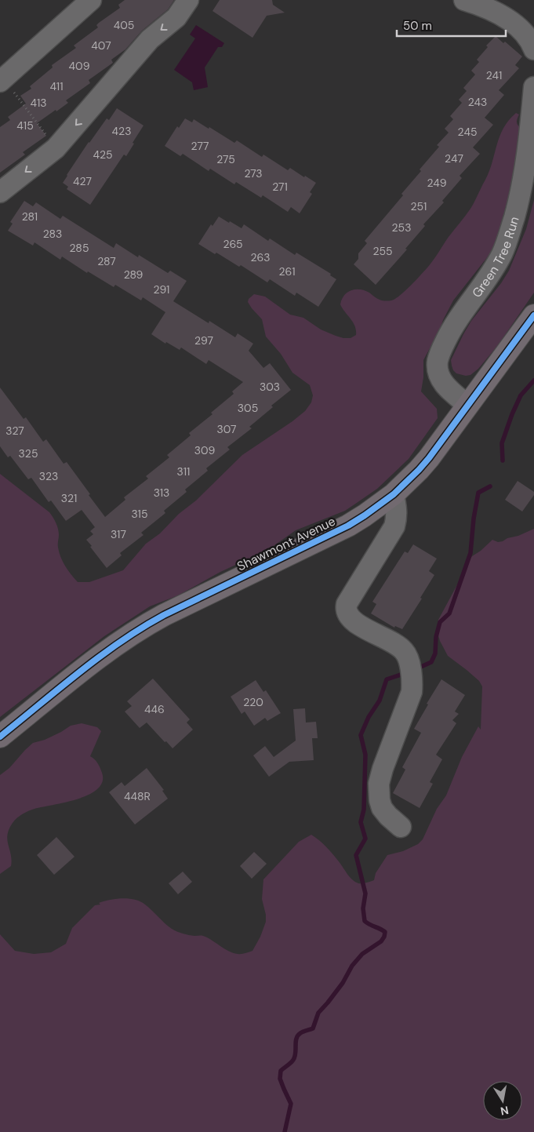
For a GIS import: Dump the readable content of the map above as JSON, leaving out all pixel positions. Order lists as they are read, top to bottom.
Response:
{
  "streets": {
    "main road": ["Shawmont Avenue"],
    "lane": ["Green Tree Run"]
  },
  "crossings": [
    ["Green Tree Run", "Shawmont Avenue"]
  ],
  "house_numbers": [
    "405",
    "407",
    "409",
    "241",
    "411",
    "243",
    "413",
    "415",
    "423",
    "245",
    "277",
    "425",
    "247",
    "275",
    "273",
    "427",
    "249",
    "271",
    "251",
    "281",
    "253",
    "283",
    "265",
    "285",
    "255",
    "263",
    "287",
    "261",
    "289",
    "291",
    "297",
    "303",
    "305",
    "307",
    "327",
    "309",
    "325",
    "311",
    "323",
    "313",
    "321",
    "315",
    "317",
    "220",
    "446",
    "448R"
  ],
  "scale_bar": "50 m",
  "north": "bottom"
}
